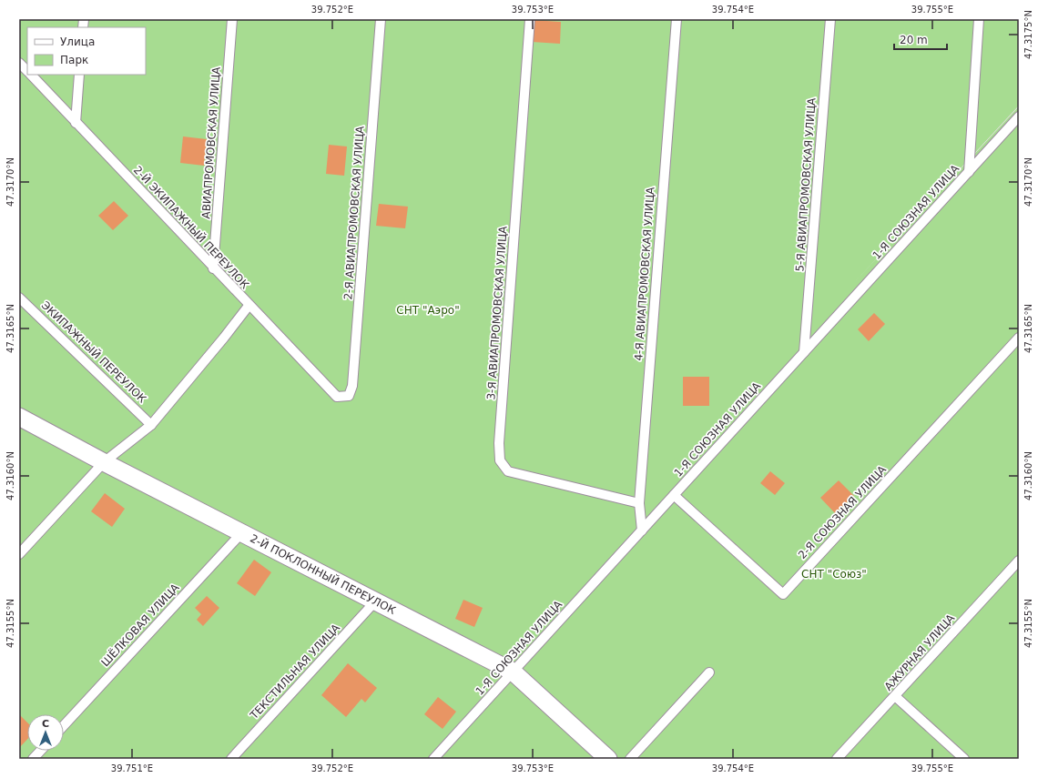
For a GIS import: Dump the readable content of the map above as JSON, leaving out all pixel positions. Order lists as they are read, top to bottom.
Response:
{
  "streets": {
    "street": ["2-Й ПОКЛОННЫЙ ПЕРЕУЛОК"],
    "lane": [
      "АВИАПРОМОВСКАЯ УЛИЦА",
      "5-Я АВИАПРОМОВСКАЯ УЛИЦА",
      "1-Я СОЮЗНАЯ УЛИЦА",
      "2-Я АВИАПРОМОВСКАЯ УЛИЦА",
      "2-Й ЭКИПАЖНЫЙ ПЕРЕУЛОК",
      "4-Я АВИАПРОМОВСКАЯ УЛИЦА",
      "3-Я АВИАПРОМОВСКАЯ УЛИЦА",
      "ЭКИПАЖНЫЙ ПЕРЕУЛОК",
      "2-Я СОЮЗНАЯ УЛИЦА",
      "ШЁЛКОВАЯ УЛИЦА",
      "АЖУРНАЯ УЛИЦА",
      "ТЕКСТИЛЬНАЯ УЛИЦА"
    ]
  },
  "crossings": [
    ["АВИАПРОМОВСКАЯ УЛИЦА", "2-Й ЭКИПАЖНЫЙ ПЕРЕУЛОК"],
    ["5-Я АВИАПРОМОВСКАЯ УЛИЦА", "1-Я СОЮЗНАЯ УЛИЦА"],
    ["1-Я СОЮЗНАЯ УЛИЦА", "4-Я АВИАПРОМОВСКАЯ УЛИЦА"],
    ["1-Я СОЮЗНАЯ УЛИЦА", "2-Я СОЮЗНАЯ УЛИЦА"],
    ["1-Я СОЮЗНАЯ УЛИЦА", "2-Й ПОКЛОННЫЙ ПЕРЕУЛОК"],
    ["2-Я АВИАПРОМОВСКАЯ УЛИЦА", "2-Й ЭКИПАЖНЫЙ ПЕРЕУЛОК"],
    ["4-Я АВИАПРОМОВСКАЯ УЛИЦА", "3-Я АВИАПРОМОВСКАЯ УЛИЦА"],
    ["2-Й ПОКЛОННЫЙ ПЕРЕУЛОК", "ШЁЛКОВАЯ УЛИЦА"],
    ["2-Й ПОКЛОННЫЙ ПЕРЕУЛОК", "ТЕКСТИЛЬНАЯ УЛИЦА"]
  ],
  "parks": ["СНТ \"Аэро\"", "СНТ \"Союз\""],
  "legend": ["Улица", "Парк"],
  "scale_bar": "20 m",
  "north": "top",
  "coordinates": [
    "39.752°E",
    "39.753°E",
    "39.754°E",
    "39.755°E",
    "47.3175°N",
    "47.3170°N",
    "47.3165°N",
    "47.3160°N",
    "47.3155°N",
    "39.751°E"
  ]
}
